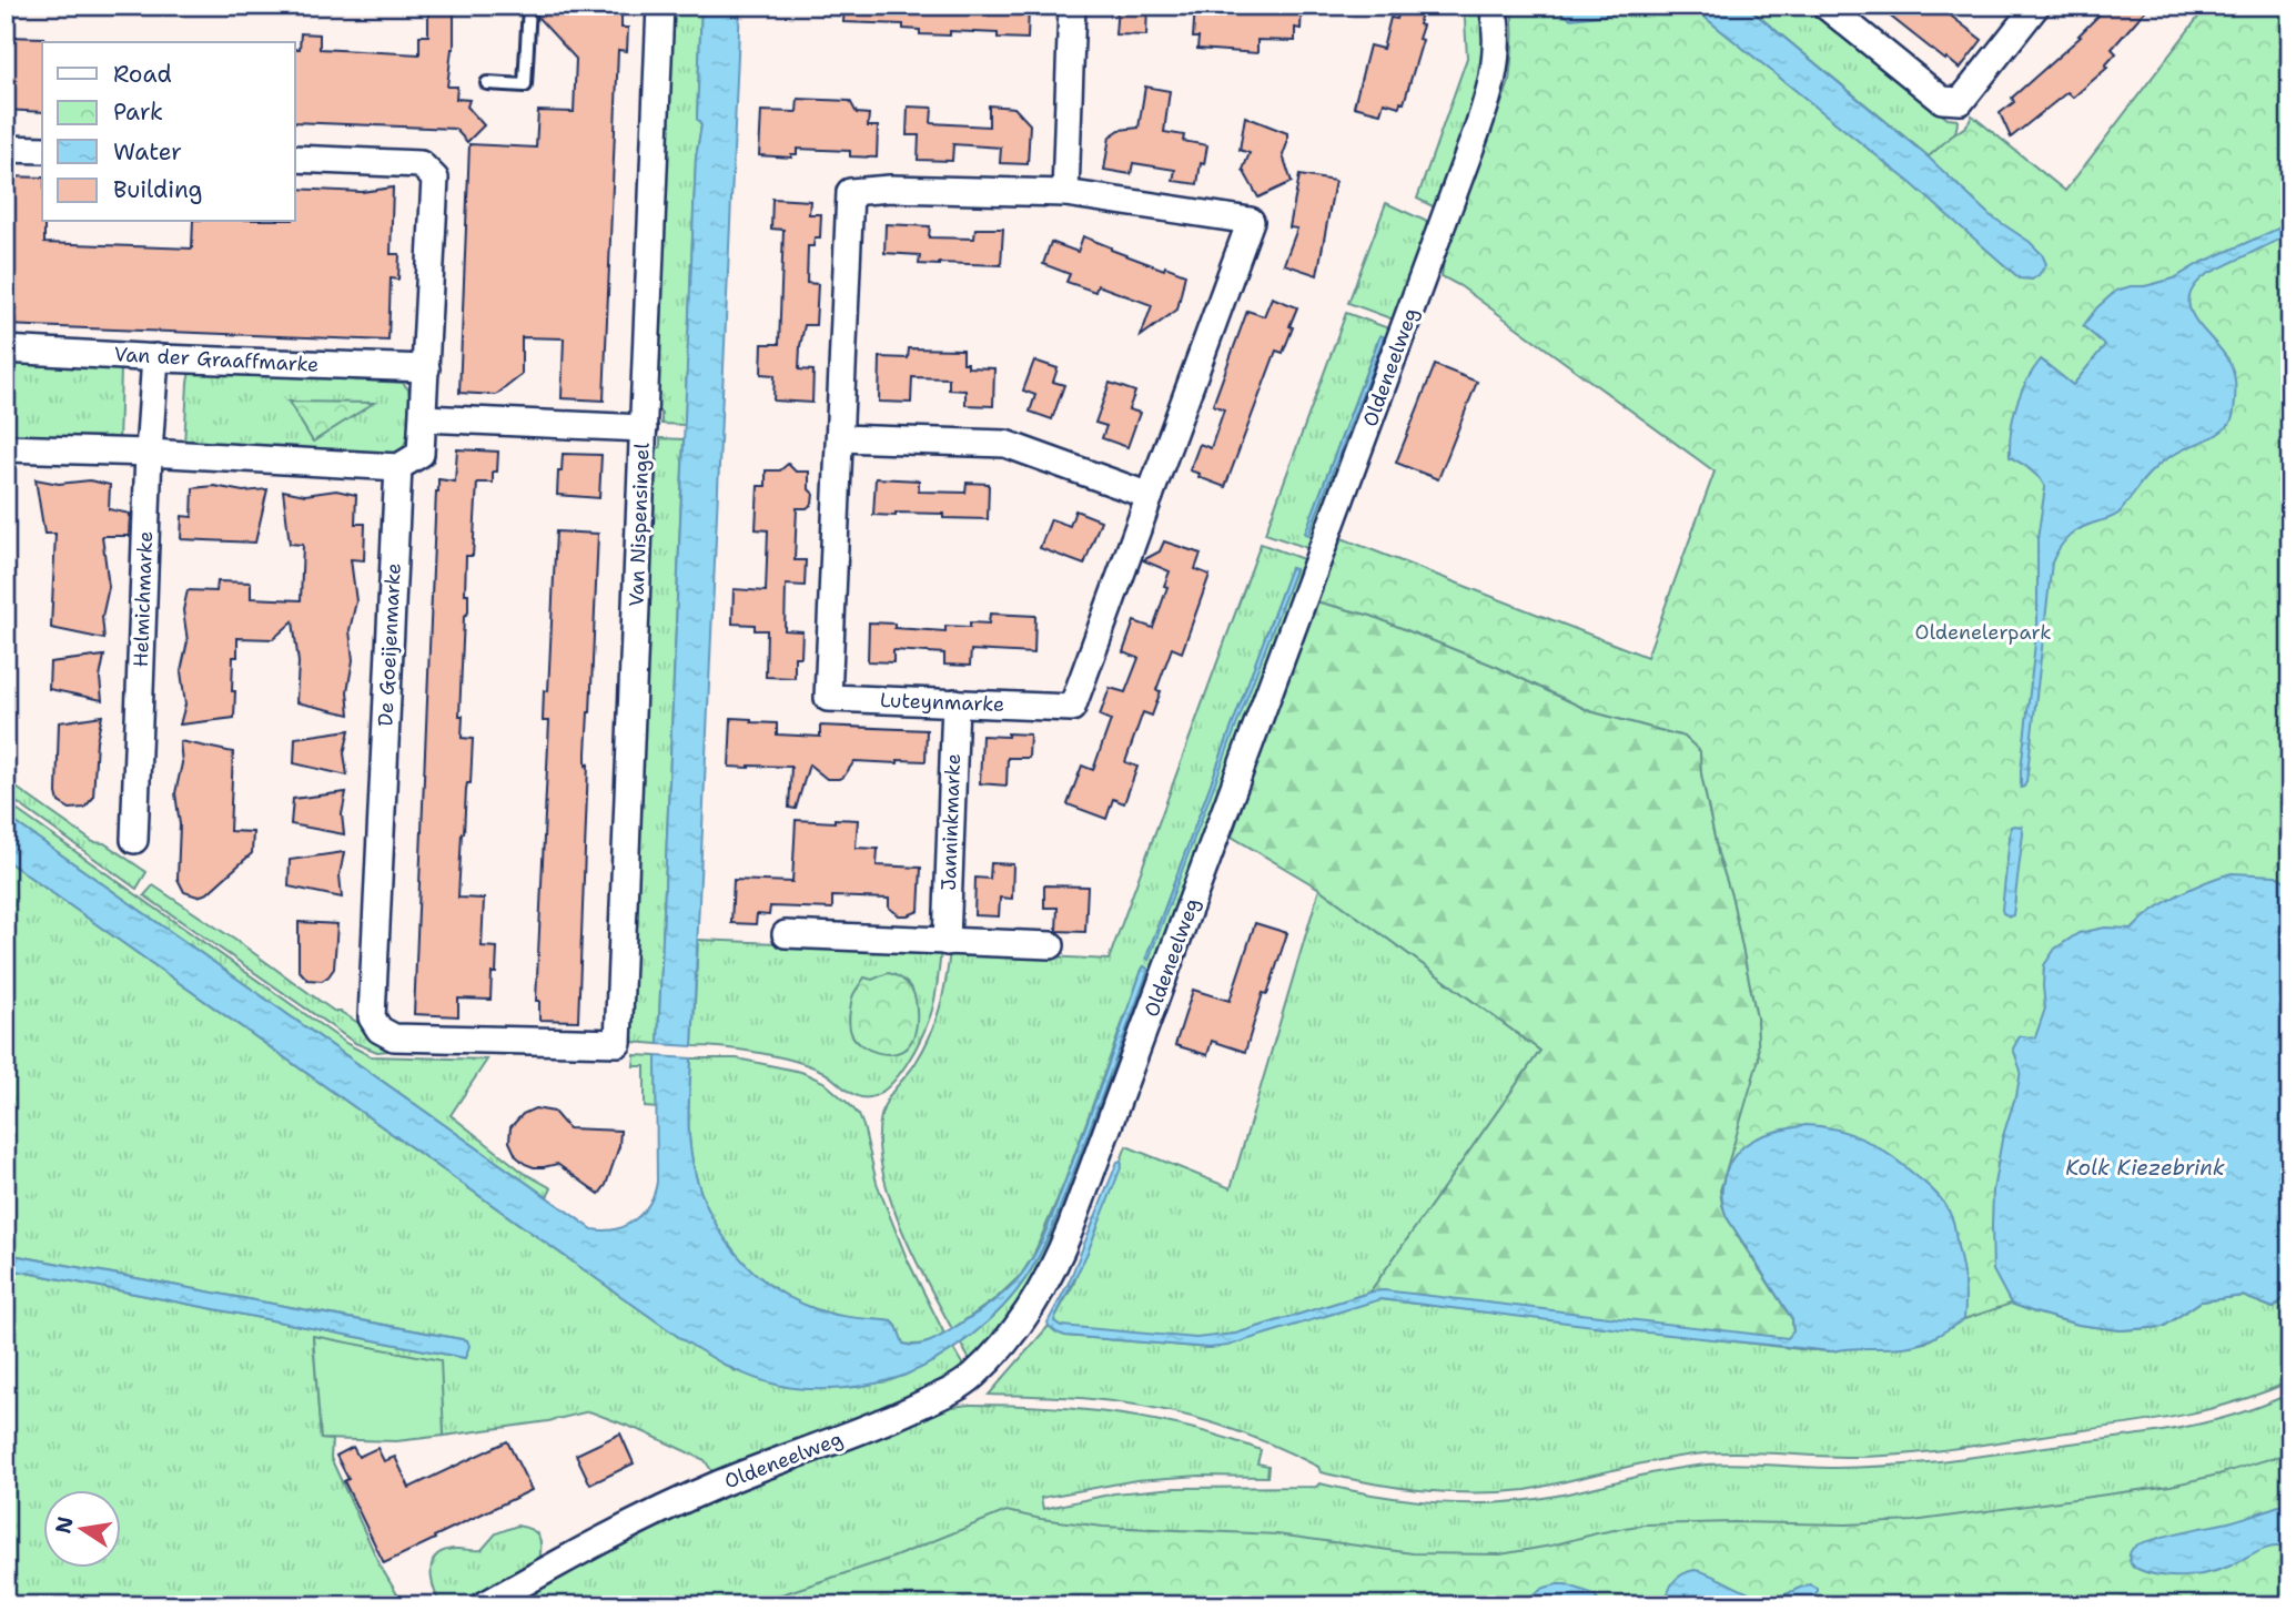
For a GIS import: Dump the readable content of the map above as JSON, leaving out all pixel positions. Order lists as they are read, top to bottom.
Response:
{
  "streets": {
    "street": [
      "Van der Graaffmarke",
      "Oldeneelweg",
      "Van Nispensingel",
      "Helmichmarke",
      "De Goeijenmarke",
      "Luteynmarke",
      "Janninkmarke"
    ]
  },
  "crossings": [
    ["Van der Graaffmarke", "Helmichmarke"],
    ["Van Nispensingel", "De Goeijenmarke"],
    ["Luteynmarke", "Janninkmarke"]
  ],
  "water": ["Kolk Kiezebrink"],
  "parks": ["Oldenelerpark"],
  "legend": [
    "Road",
    "Park",
    "Water",
    "Building"
  ],
  "north": "left"
}
